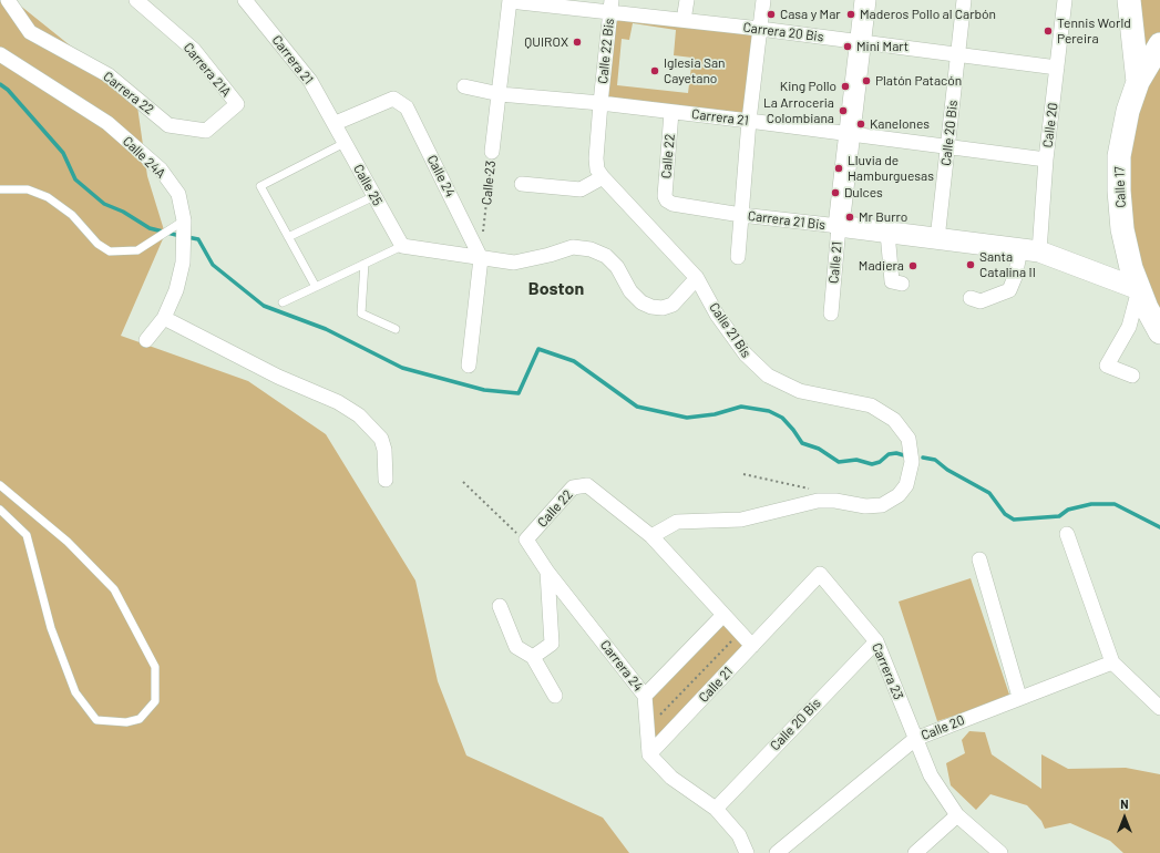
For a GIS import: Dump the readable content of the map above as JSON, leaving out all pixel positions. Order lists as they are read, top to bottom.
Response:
{
  "streets": {
    "main road": ["Calle 17", "Carrera 21 Bis", "Calle 21"],
    "street": [
      "Carrera 20 Bis",
      "Calle 22 Bis",
      "Carrera 21",
      "Carrera 21A",
      "Carrera 22",
      "Calle 20",
      "Calle 20 Bis",
      "Calle 22",
      "Calle 24A",
      "Calle 24",
      "Calle 23",
      "Calle 25",
      "Calle 21 Bis",
      "Carrera 24",
      "Carrera 23"
    ]
  },
  "crossings": [
    ["Carrera 20 Bis", "Calle 22 Bis"],
    ["Carrera 20 Bis", "Calle 20"],
    ["Carrera 20 Bis", "Calle 20 Bis"],
    ["Carrera 20 Bis", "Calle 23"],
    ["Carrera 20 Bis", "Calle 21"],
    ["Calle 22 Bis", "Carrera 21"],
    ["Calle 22 Bis", "Calle 21 Bis"],
    ["Carrera 21", "Calle 20"],
    ["Carrera 21", "Calle 20 Bis"],
    ["Carrera 21", "Calle 22"],
    ["Carrera 21", "Calle 24"],
    ["Carrera 21", "Calle 23"],
    ["Carrera 21", "Calle 25"],
    ["Carrera 21", "Calle 21"],
    ["Carrera 21A", "Carrera 22"],
    ["Calle 20", "Carrera 21 Bis"],
    ["Calle 20", "Carrera 23"],
    ["Calle 20 Bis", "Carrera 21 Bis"],
    ["Calle 20 Bis", "Carrera 23"],
    ["Calle 22", "Carrera 21 Bis"],
    ["Calle 22", "Calle 21 Bis"],
    ["Calle 22", "Carrera 24"],
    ["Calle 24", "Calle 23"],
    ["Calle 24", "Calle 25"],
    ["Calle 17", "Carrera 21 Bis"],
    ["Carrera 21 Bis", "Calle 21"],
    ["Calle 21", "Carrera 24"],
    ["Calle 21", "Carrera 23"]
  ],
  "districts": ["Boston"],
  "places": [
    "Casa y Mar",
    "Maderos Pollo al Carbón",
    "Tennis World Pereira",
    "QUIROX",
    "Mini Mart",
    "Iglesia San Cayetano",
    "Platón Patacón",
    "King Pollo",
    "La Arroceria Colombiana",
    "Kanelones",
    "Lluvia de Hamburguesas",
    "Dulces",
    "Mr Burro",
    "Santa Catalina II",
    "Madiera"
  ],
  "north": "top"
}
